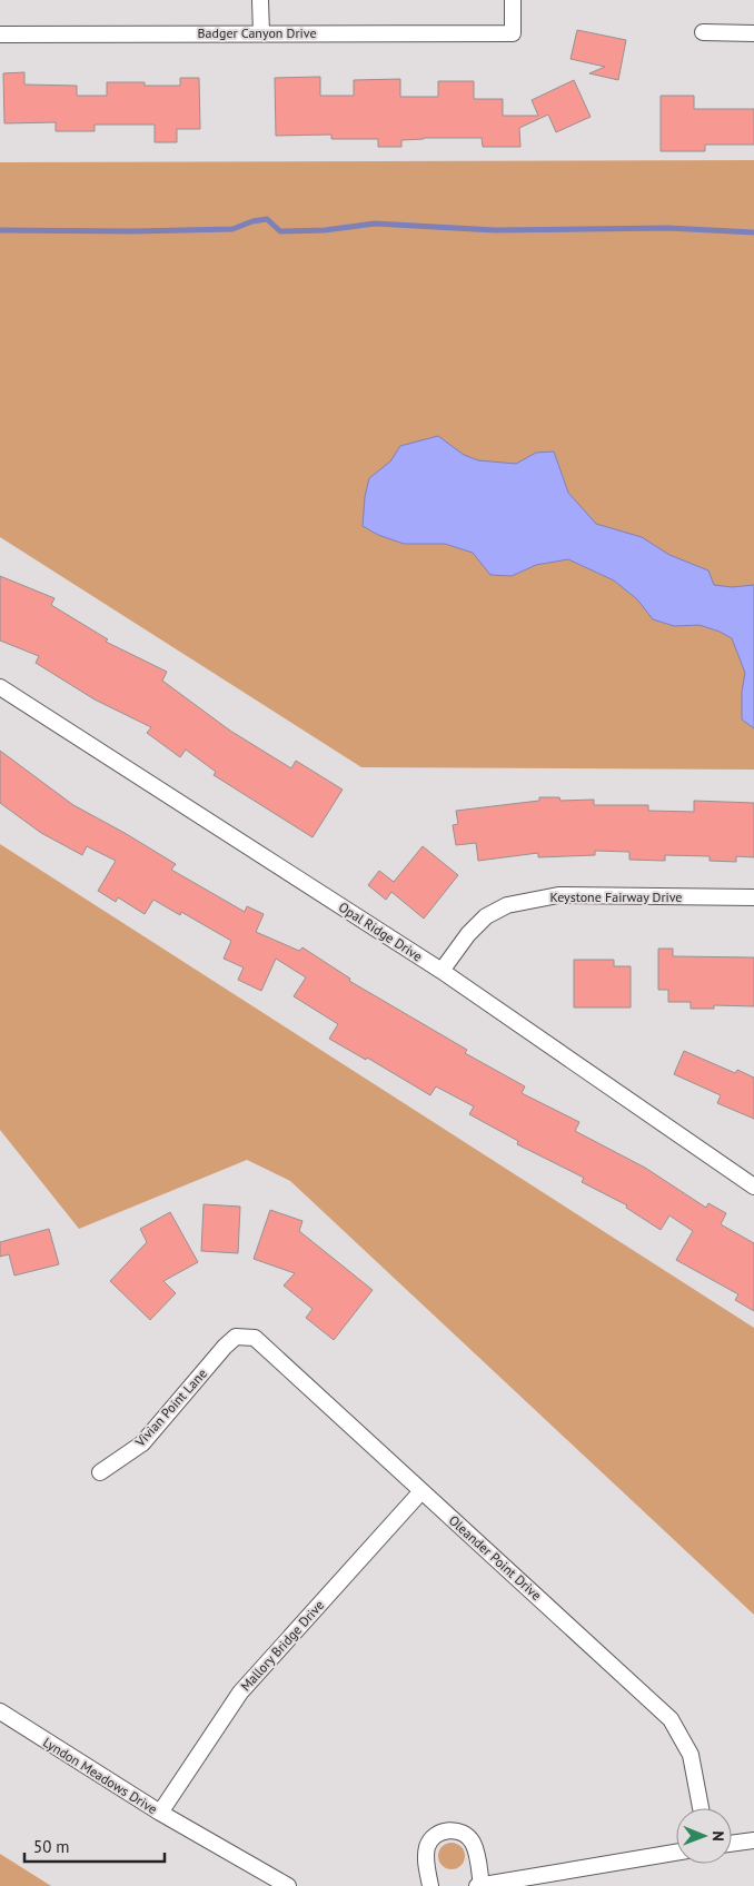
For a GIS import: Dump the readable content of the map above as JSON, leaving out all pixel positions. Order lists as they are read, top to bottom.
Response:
{
  "streets": {
    "street": [
      "Badger Canyon Drive",
      "Keystone Fairway Drive",
      "Opal Ridge Drive",
      "Vivian Point Lane",
      "Oleander Point Drive",
      "Mallory Bridge Drive",
      "Lyndon Meadows Drive"
    ]
  },
  "crossings": [
    ["Keystone Fairway Drive", "Opal Ridge Drive"],
    ["Vivian Point Lane", "Oleander Point Drive"],
    ["Oleander Point Drive", "Mallory Bridge Drive"],
    ["Mallory Bridge Drive", "Lyndon Meadows Drive"]
  ],
  "scale_bar": "50 m",
  "north": "right"
}
